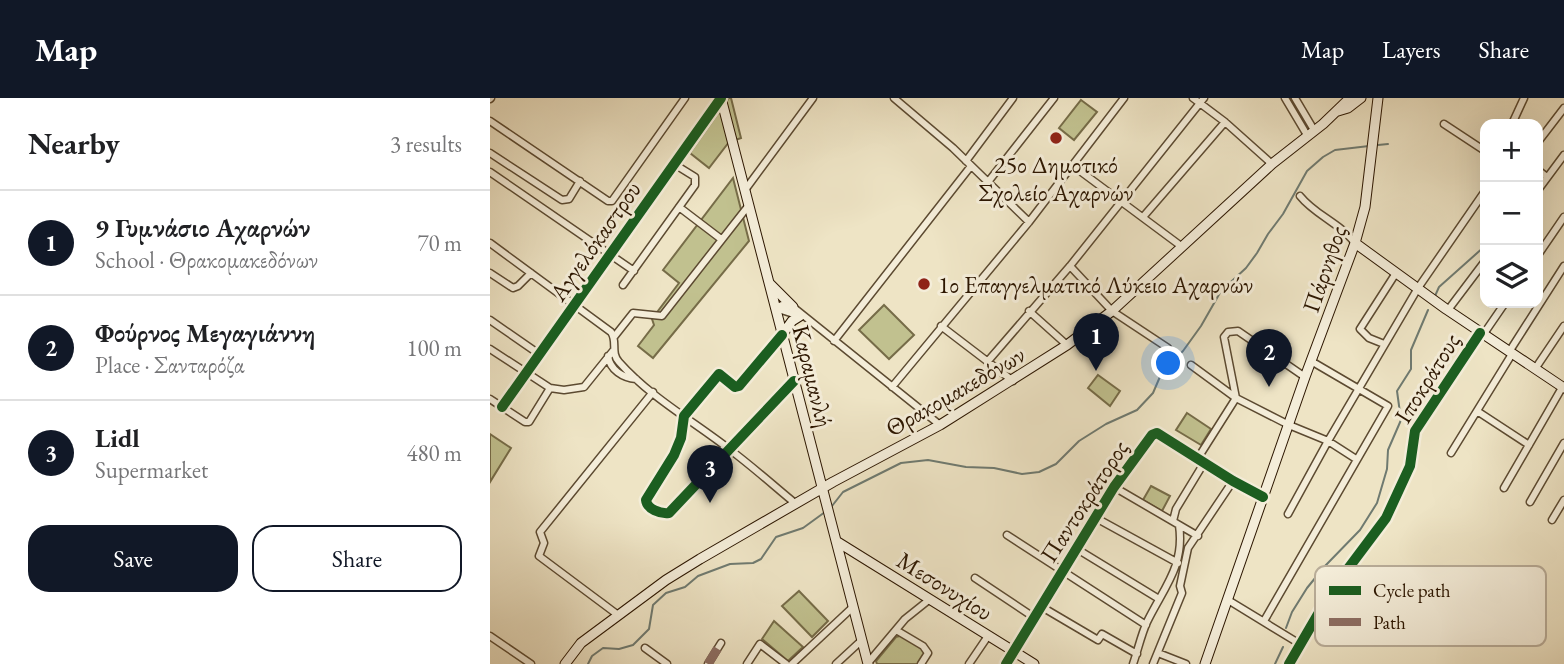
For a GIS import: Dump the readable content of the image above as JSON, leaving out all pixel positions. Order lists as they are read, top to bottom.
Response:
{
  "streets": {
    "main road": [
      "Πάρνηθος",
      "Καραμανλή",
      "Θρακομακεδόνων",
      "Μεσονυχίου"
    ],
    "street": ["Αγγελόκαστρου", "Ιποκράτους", "Παντοκράτορος"]
  },
  "crossings": [
    ["Αγγελόκαστρου", "Καραμανλή"],
    ["Πάρνηθος", "Παντοκράτορος"],
    ["Καραμανλή", "Θρακομακεδόνων"],
    ["Καραμανλή", "Μεσονυχίου"],
    ["Παντοκράτορος", "Μεσονυχίου"]
  ],
  "places": ["25ο Δημοτικό Σχολείο Αχαρνών", "1ο Επαγγελματικό Λύκειο Αχαρνών"],
  "legend": ["Cycle path", "Path"],
  "page": {
    "header": "Map",
    "nav": ["Map", "Layers", "Share"],
    "heading": ["Nearby", "3 results"],
    "map_buttons": ["+", "−"],
    "list": [
      {
        "mark": "1",
        "name": "9 Γυμνάσιο Αχαρνών",
        "note": "School · Θρακομακεδόνων",
        "value": "70 m"
      },
      {
        "mark": "2",
        "name": "Φούρνος Μεγαγιάννη",
        "note": "Place · Σανταρόζα",
        "value": "100 m"
      },
      {
        "mark": "3",
        "name": "Lidl",
        "note": "Supermarket",
        "value": "480 m"
      }
    ],
    "pins": ["1", "2", "3"],
    "buttons": ["Save", "Share"]
  }
}
